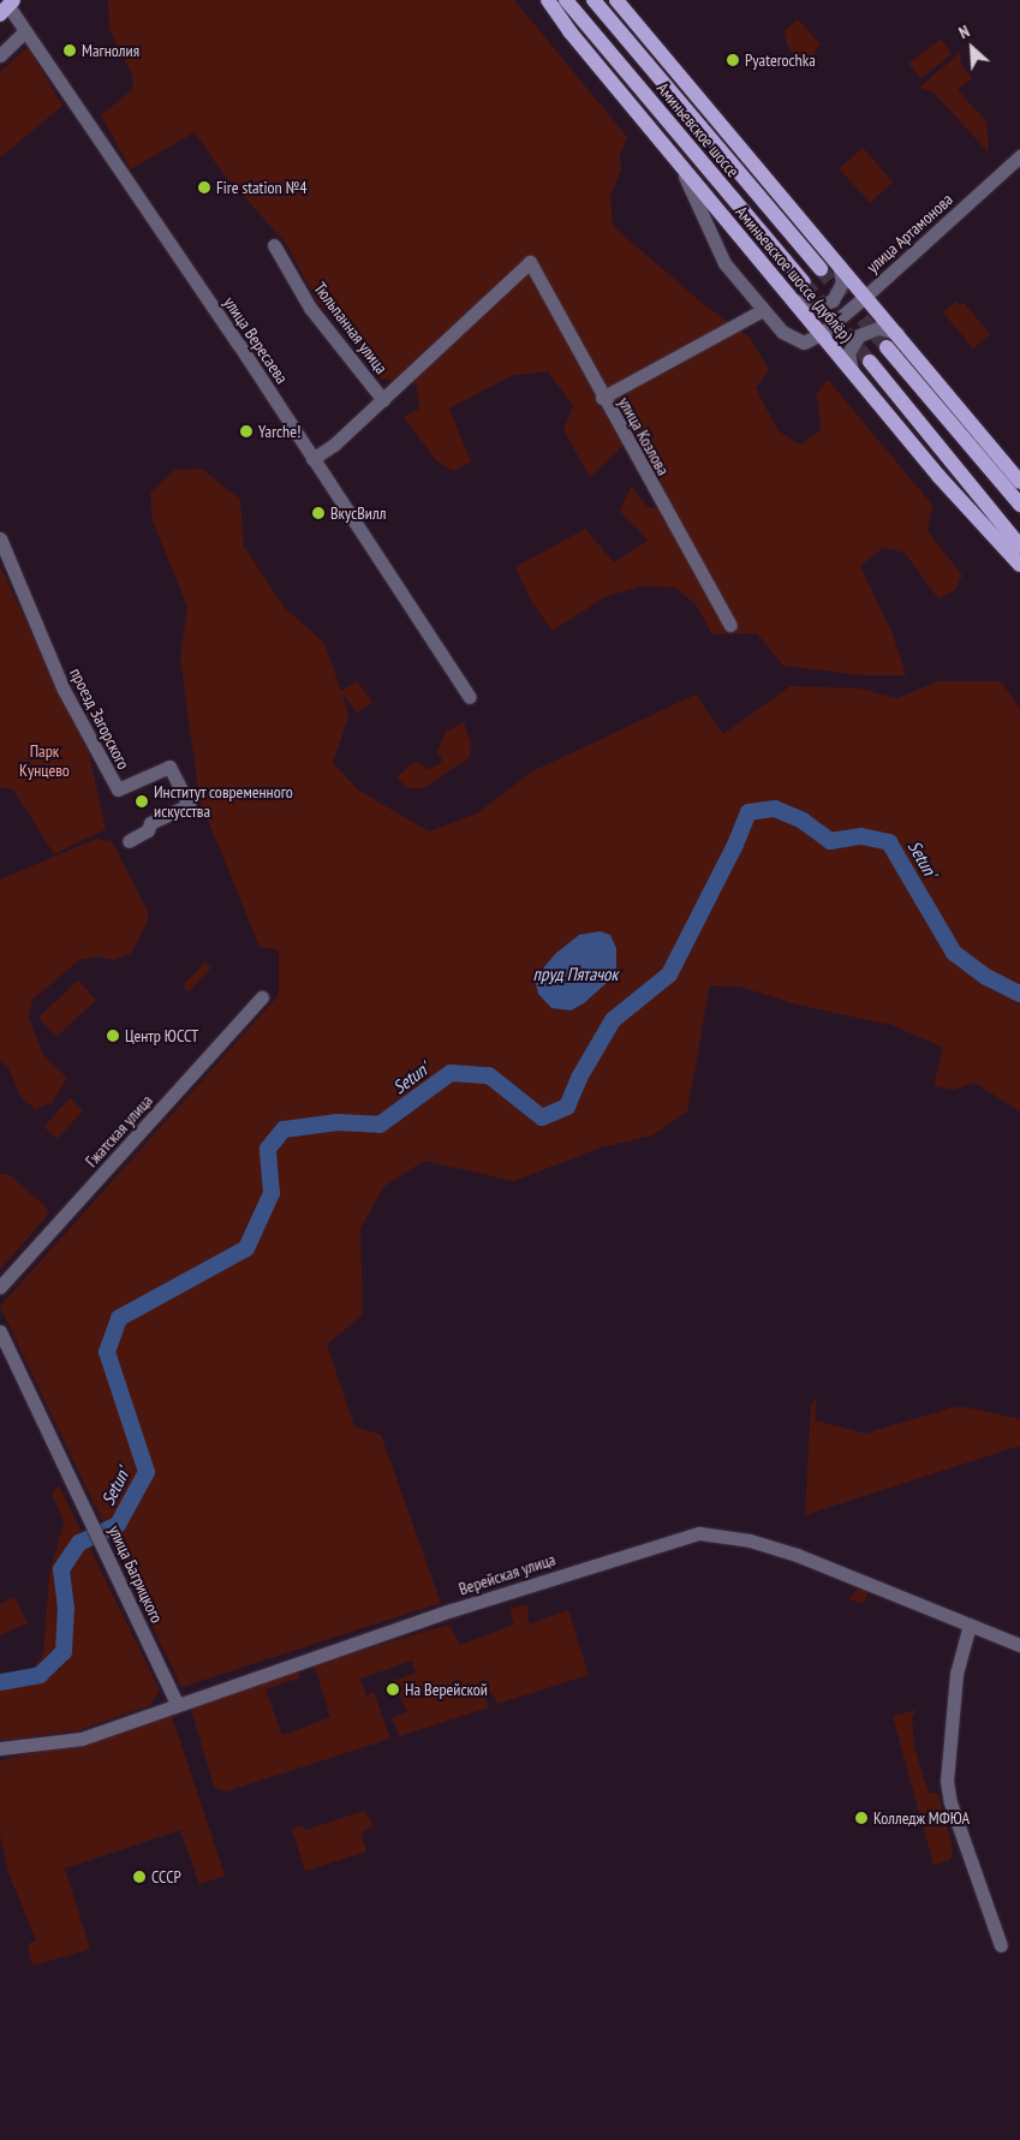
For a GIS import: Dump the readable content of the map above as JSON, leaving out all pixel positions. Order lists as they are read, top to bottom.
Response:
{
  "streets": {
    "main road": ["Аминьевское шоссе", "Аминьевское шоссе (дублёр)"],
    "street": [
      "улица Артамонова",
      "Тюльпанная улица",
      "улица Вересаева",
      "улица Козлова",
      "проезд Загорского",
      "Гжатская улица",
      "улица Багрицкого",
      "Верейская улица"
    ]
  },
  "crossings": [
    ["улица Артамонова", "Аминьевское шоссе (дублёр)"],
    ["Тюльпанная улица", "улица Козлова"],
    ["улица Багрицкого", "Верейская улица"]
  ],
  "water": ["Setun'", "пруд Пятачок"],
  "parks": ["Парк Кунцево"],
  "places": [
    "Магнолия",
    "Pyaterochka",
    "Fire station №4",
    "Yarche!",
    "ВкусВилл",
    "Институт современного искусства",
    "Центр ЮССТ",
    "На Верейской",
    "Колледж МФЮА",
    "СССР"
  ],
  "north": "top left"
}
